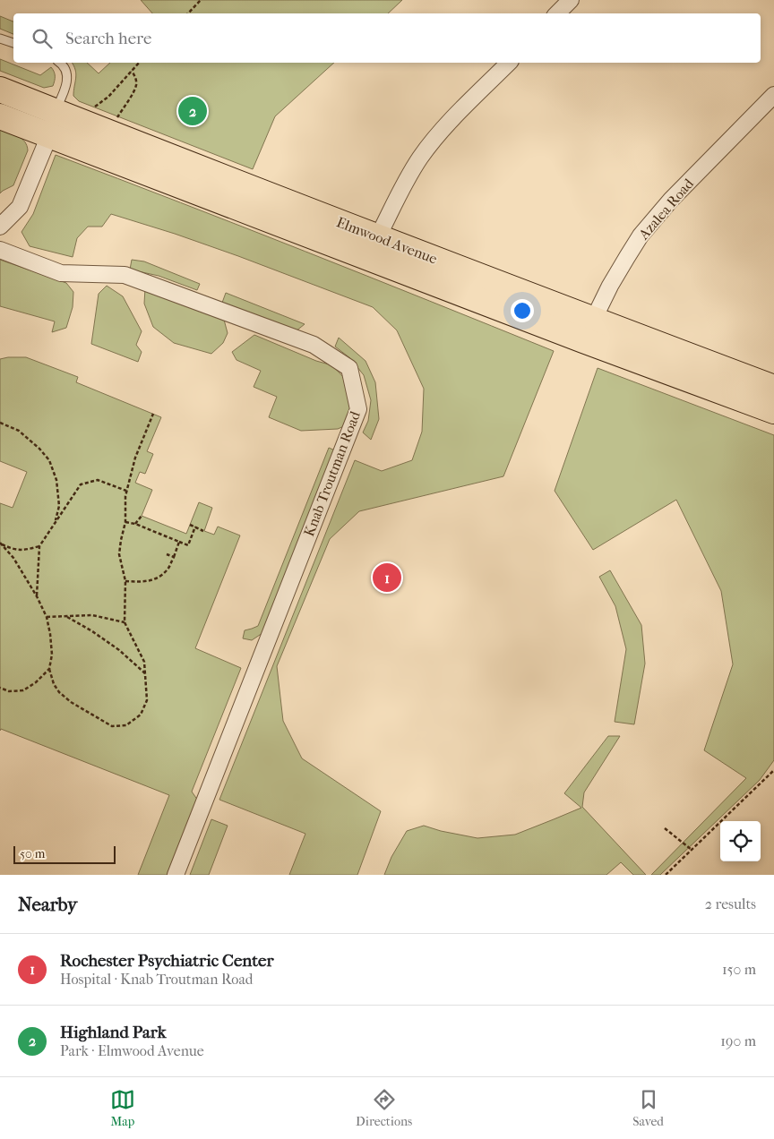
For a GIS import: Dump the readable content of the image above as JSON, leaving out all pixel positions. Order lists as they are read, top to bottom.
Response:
{
  "streets": {
    "main road": ["Elmwood Avenue"],
    "street": ["Azalea Road", "Knab Troutman Road"]
  },
  "crossings": [
    ["Azalea Road", "Elmwood Avenue"]
  ],
  "scale_bar": "50 m",
  "page": {
    "search": "Search here",
    "pins": ["2", "1"],
    "scale": "50 m",
    "heading": ["Nearby", "2 results"],
    "list": [
      {
        "mark": "1",
        "name": "Rochester Psychiatric Center",
        "note": "Hospital · Knab Troutman Road",
        "value": "150 m"
      },
      {
        "mark": "2",
        "name": "Highland Park",
        "note": "Park · Elmwood Avenue",
        "value": "190 m"
      }
    ],
    "nav": ["Map", "Directions", "Saved"]
  }
}
